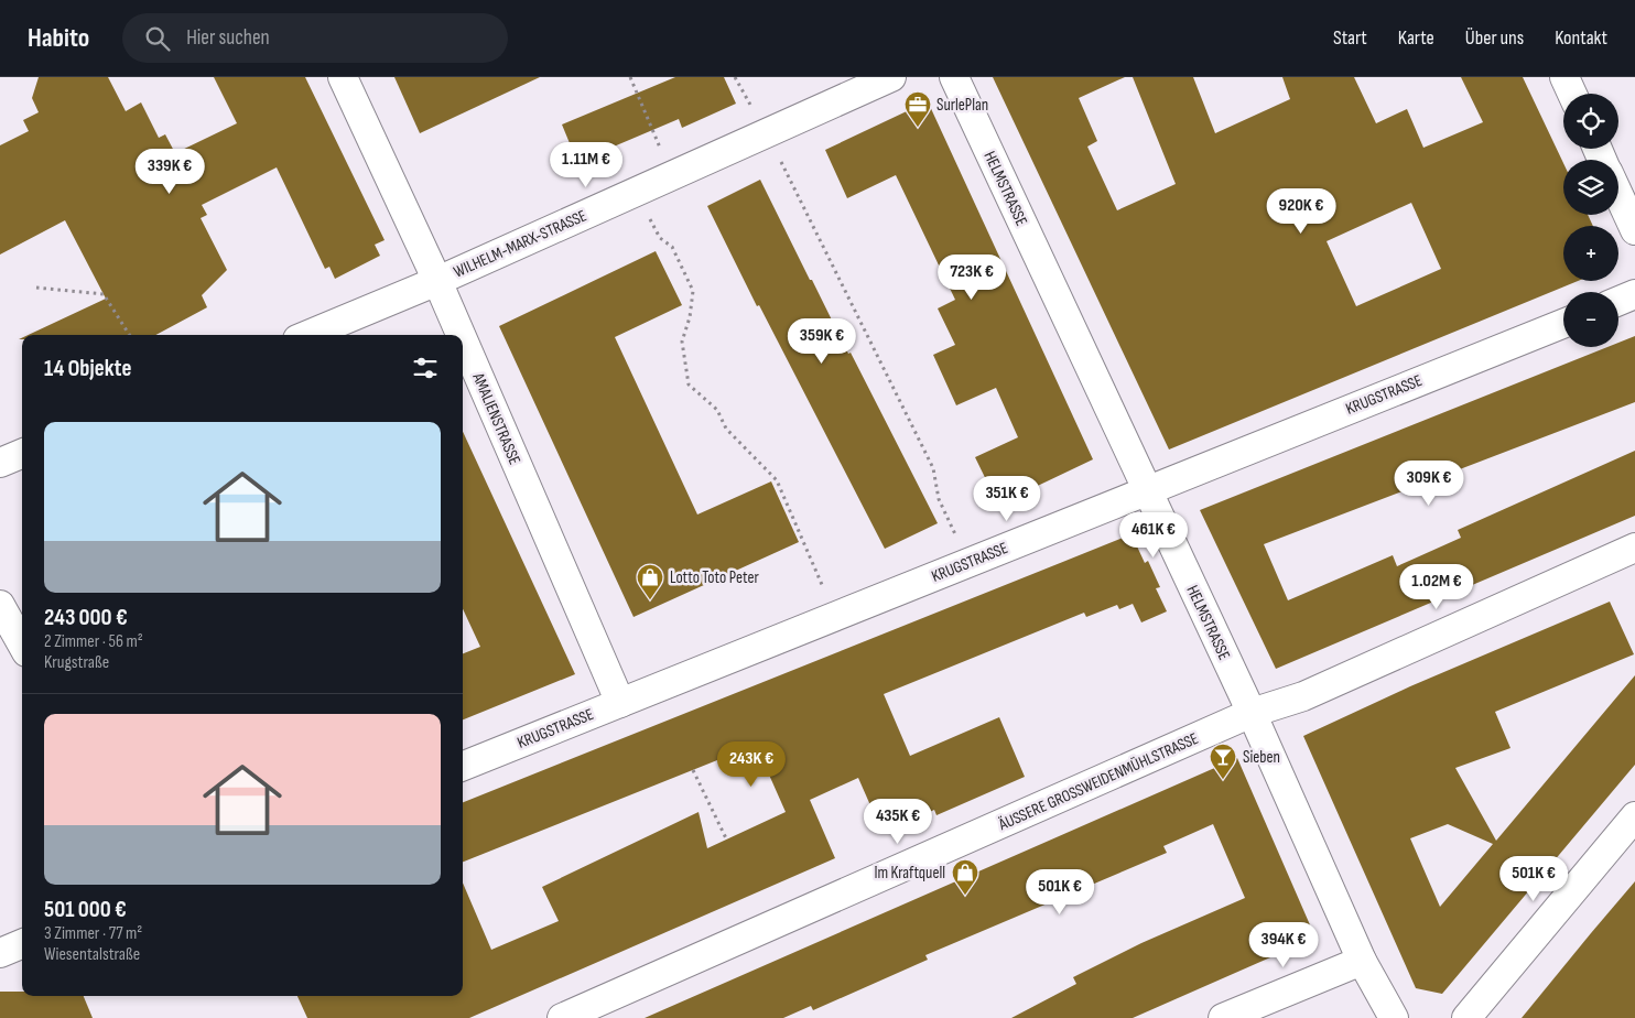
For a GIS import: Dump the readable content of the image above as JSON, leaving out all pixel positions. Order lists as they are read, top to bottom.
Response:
{
  "streets": {
    "street": [
      "HELMSTRASSE",
      "WILHELM-MARX-STRASSE",
      "KRUGSTRASSE",
      "AMALIENSTRASSE",
      "ÄUSSERE GROSSWEIDENMÜHLSTRASSE"
    ]
  },
  "crossings": [
    ["HELMSTRASSE", "KRUGSTRASSE"],
    ["HELMSTRASSE", "ÄUSSERE GROSSWEIDENMÜHLSTRASSE"],
    ["WILHELM-MARX-STRASSE", "AMALIENSTRASSE"],
    ["KRUGSTRASSE", "AMALIENSTRASSE"]
  ],
  "places": {
    "office": ["SurlePlan"],
    "shop": ["Lotto Toto Peter", "Im Kraftquell"],
    "bar": ["Sieben"]
  },
  "page": {
    "header": "Habito",
    "search": "Hier suchen",
    "nav": [
      "Start",
      "Karte",
      "Über uns",
      "Kontakt"
    ],
    "map_buttons": ["+", "−"],
    "price": [
      "1.11M €",
      "339K €",
      "920K €",
      "723K €",
      "359K €",
      "309K €",
      "351K €",
      "461K €",
      "1.02M €",
      "243K €",
      "435K €",
      "501K €",
      "501K €",
      "394K €"
    ],
    "heading": "14 Objekte",
    "list": [
      {
        "name": "243 000 €",
        "note": "2 Zimmer · 56 m² · Krugstraße"
      },
      {
        "name": "501 000 €",
        "note": "3 Zimmer · 77 m² · Wiesentalstraße"
      }
    ]
  }
}
